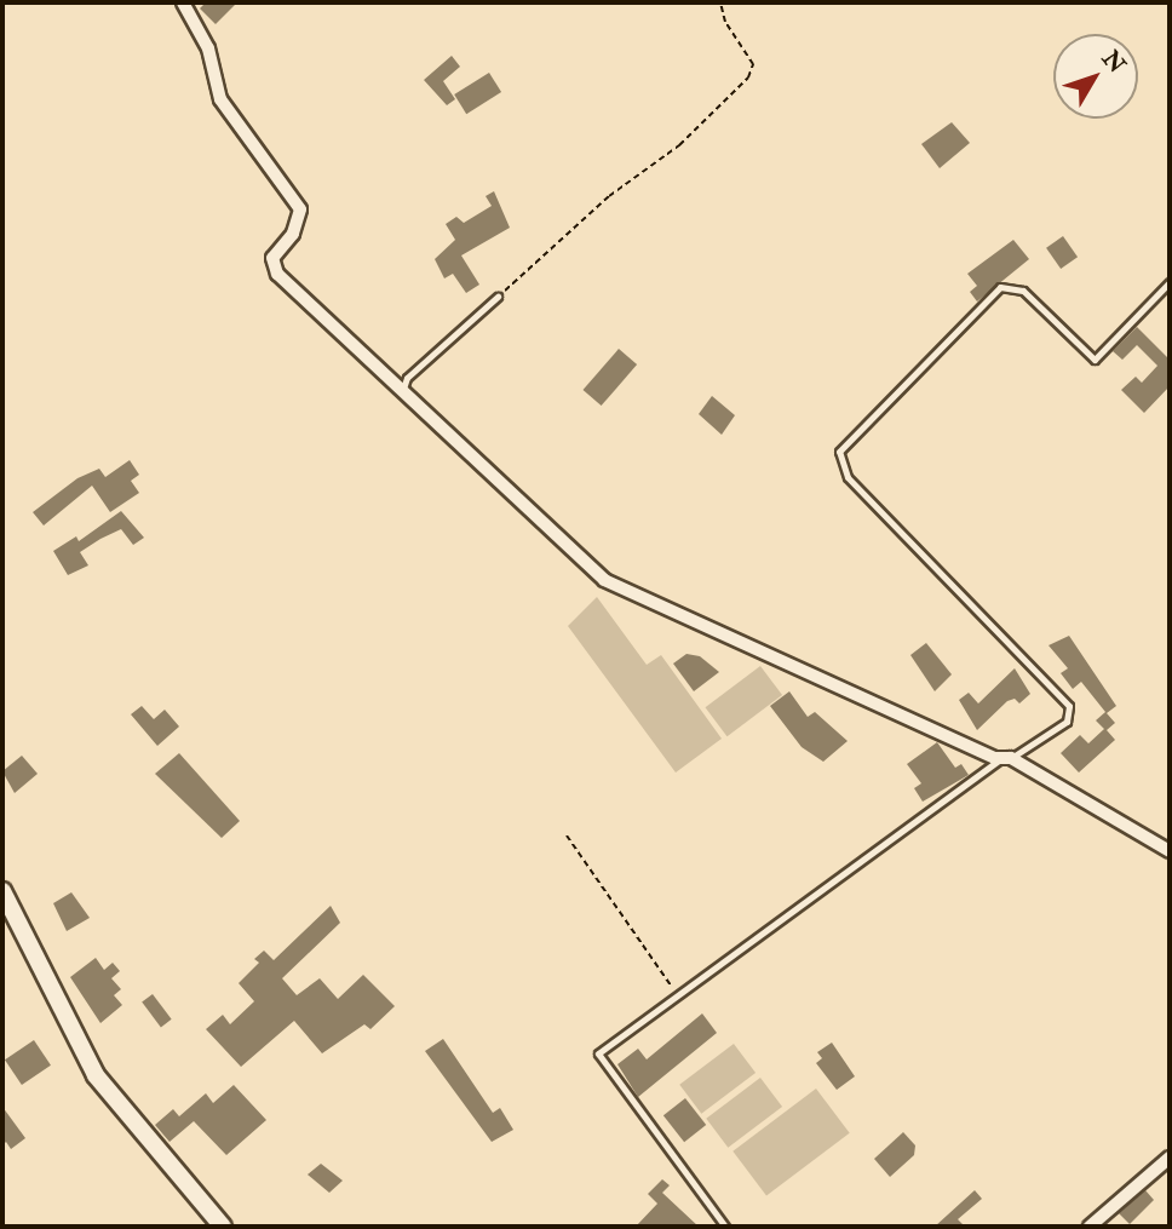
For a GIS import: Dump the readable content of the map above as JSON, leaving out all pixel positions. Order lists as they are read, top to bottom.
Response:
{
  "north": "top right"
}
